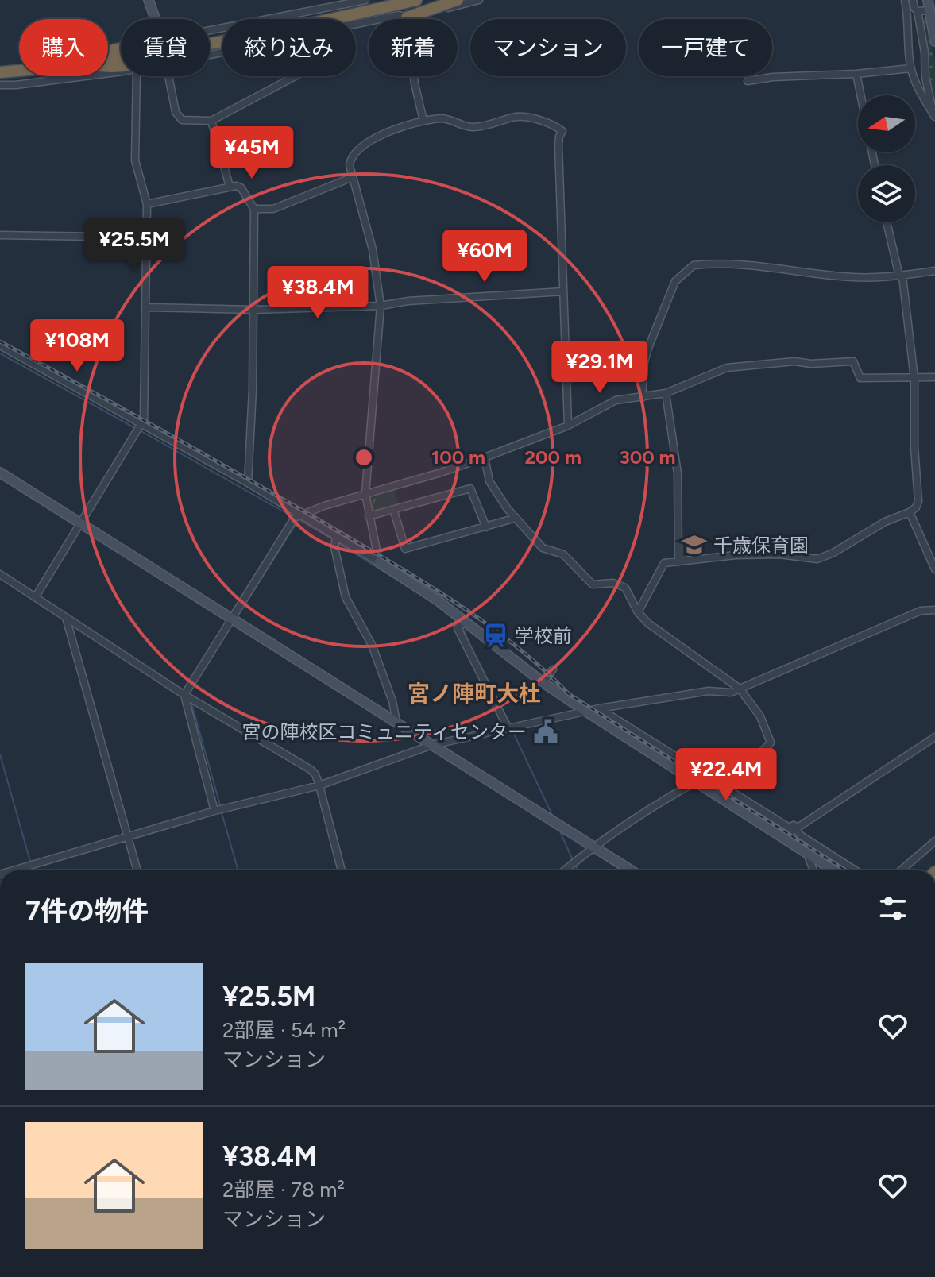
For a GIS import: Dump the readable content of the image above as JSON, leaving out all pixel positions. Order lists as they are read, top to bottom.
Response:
{
  "districts": ["宮ノ陣町大杜"],
  "places": {
    "school or university": ["千歳保育園"],
    "station": ["学校前"],
    "public building": ["宮の陣校区コミュニティセンター"]
  },
  "north": "left",
  "page": {
    "chip": [
      "購入",
      "賃貸",
      "絞り込み",
      "新着",
      "マンション",
      "一戸建て"
    ],
    "price": [
      "¥45M",
      "¥25.5M",
      "¥60M",
      "¥38.4M",
      "¥108M",
      "¥29.1M",
      "¥22.4M"
    ],
    "heading": "7件の物件",
    "list": [
      {
        "name": "¥25.5M",
        "note": "2部屋 · 54 m² · マンション"
      },
      {
        "name": "¥38.4M",
        "note": "2部屋 · 78 m² · マンション"
      }
    ]
  },
  "rings": ["100 m", "200 m", "300 m"]
}
